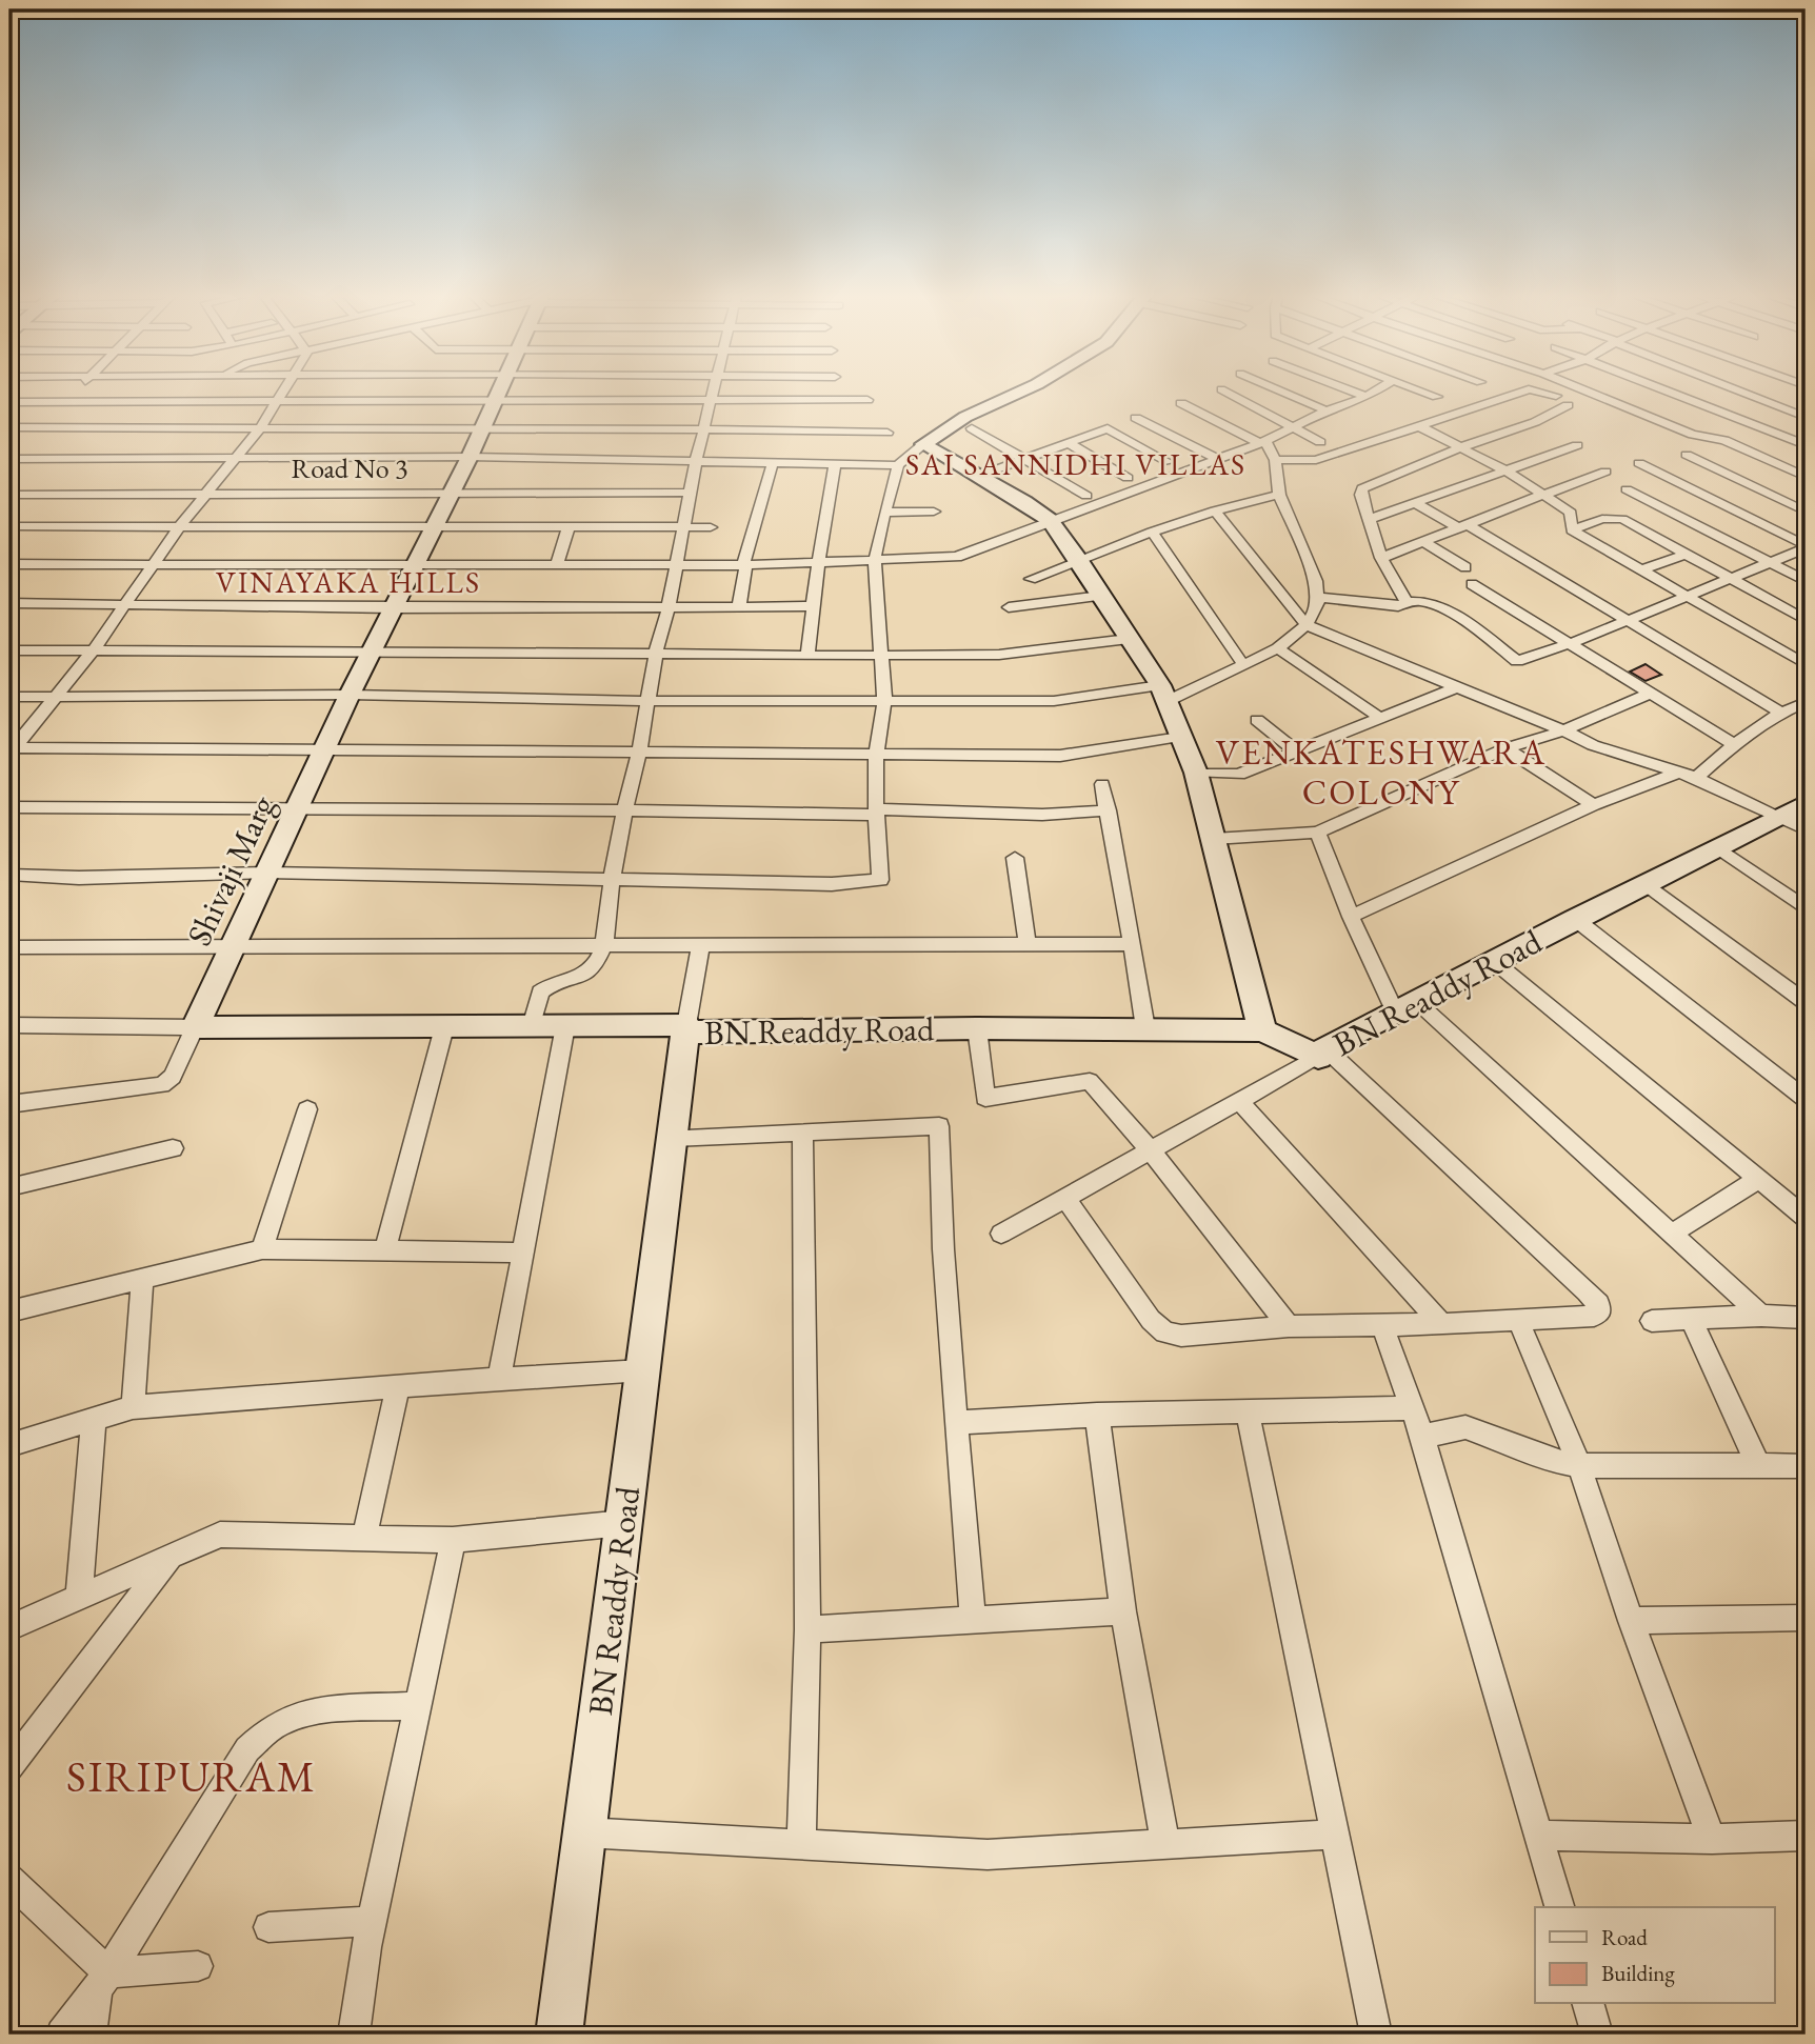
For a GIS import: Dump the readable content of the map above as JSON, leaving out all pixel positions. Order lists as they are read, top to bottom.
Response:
{
  "streets": {
    "street": ["Road No 3", "Shivaji Marg", "BN Readdy Road"]
  },
  "crossings": [
    ["Road No 3", "Shivaji Marg"]
  ],
  "districts": [
    "SAI SANNIDHI VILLAS",
    "VINAYAKA HILLS",
    "VENKATESHWARA COLONY",
    "SIRIPURAM"
  ],
  "legend": ["Road", "Building"]
}
